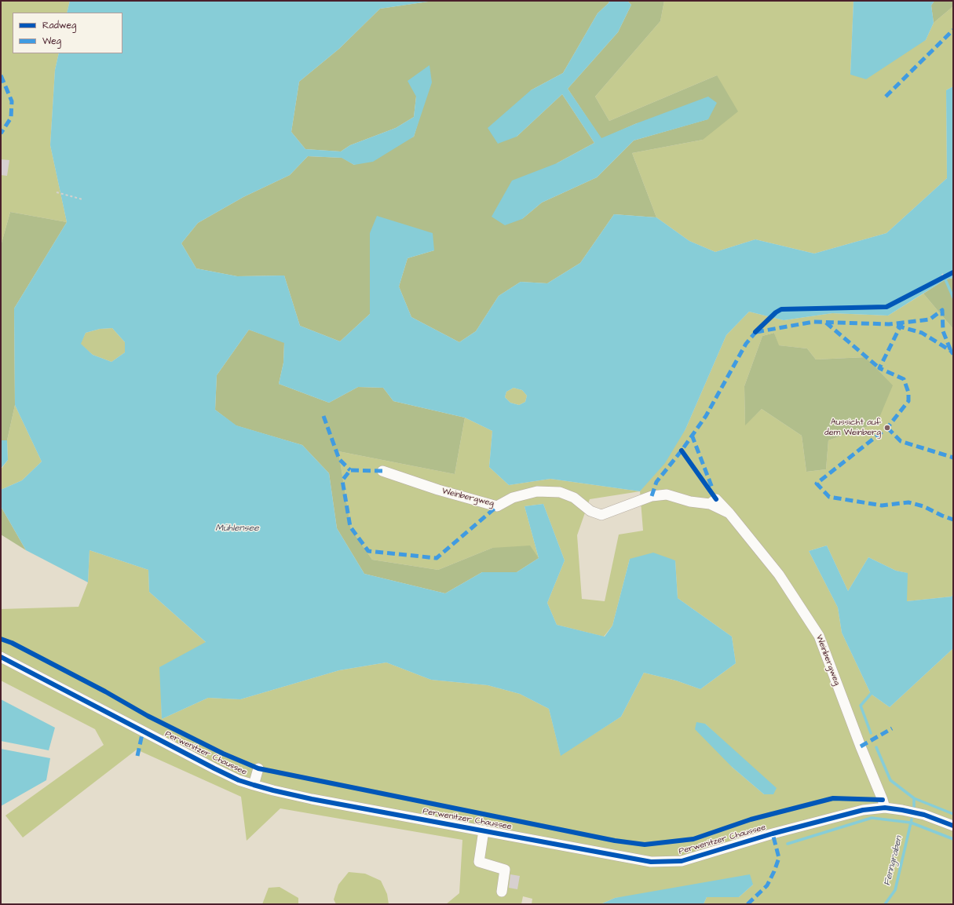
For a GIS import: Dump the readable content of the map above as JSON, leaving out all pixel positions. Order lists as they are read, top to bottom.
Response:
{
  "streets": {
    "street": ["Weinbergweg", "Perwenitzer Chaussee"]
  },
  "crossings": [
    ["Weinbergweg", "Perwenitzer Chaussee"]
  ],
  "water": ["Mühlensee", "Fenngraben"],
  "places": ["Aussicht auf dem Weinberg"],
  "legend": ["Radweg", "Weg"]
}
